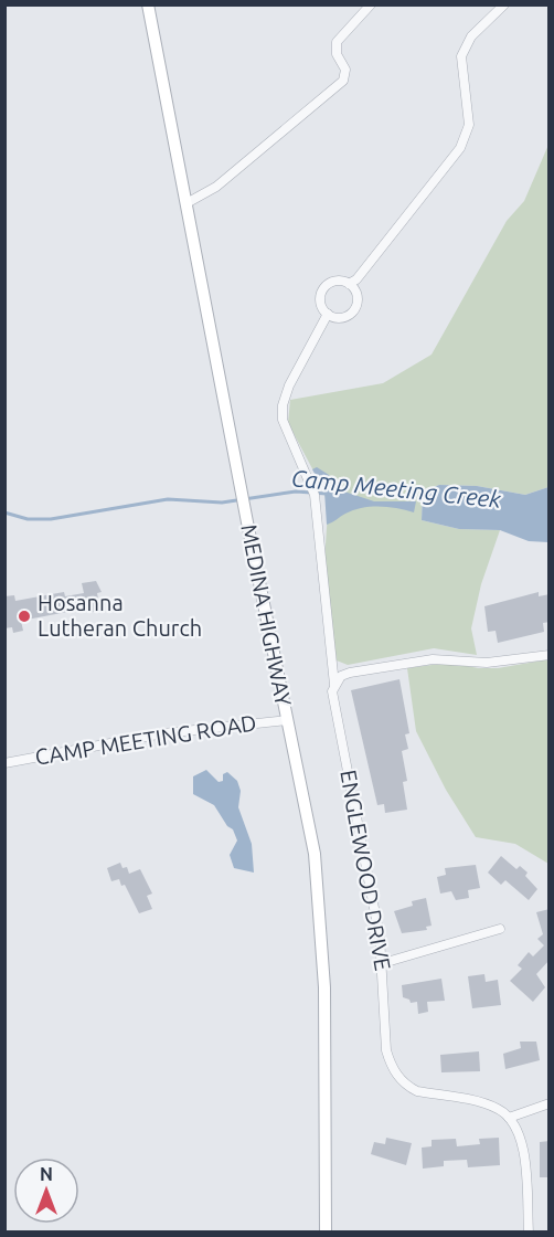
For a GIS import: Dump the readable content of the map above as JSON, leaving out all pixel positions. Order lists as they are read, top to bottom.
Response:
{
  "streets": {
    "main road": ["MEDINA HIGHWAY"],
    "street": ["CAMP MEETING ROAD", "ENGLEWOOD DRIVE"]
  },
  "crossings": [
    ["MEDINA HIGHWAY", "CAMP MEETING ROAD"]
  ],
  "water": ["Camp Meeting Creek"],
  "places": ["Hosanna Lutheran Church"],
  "north": "top"
}
